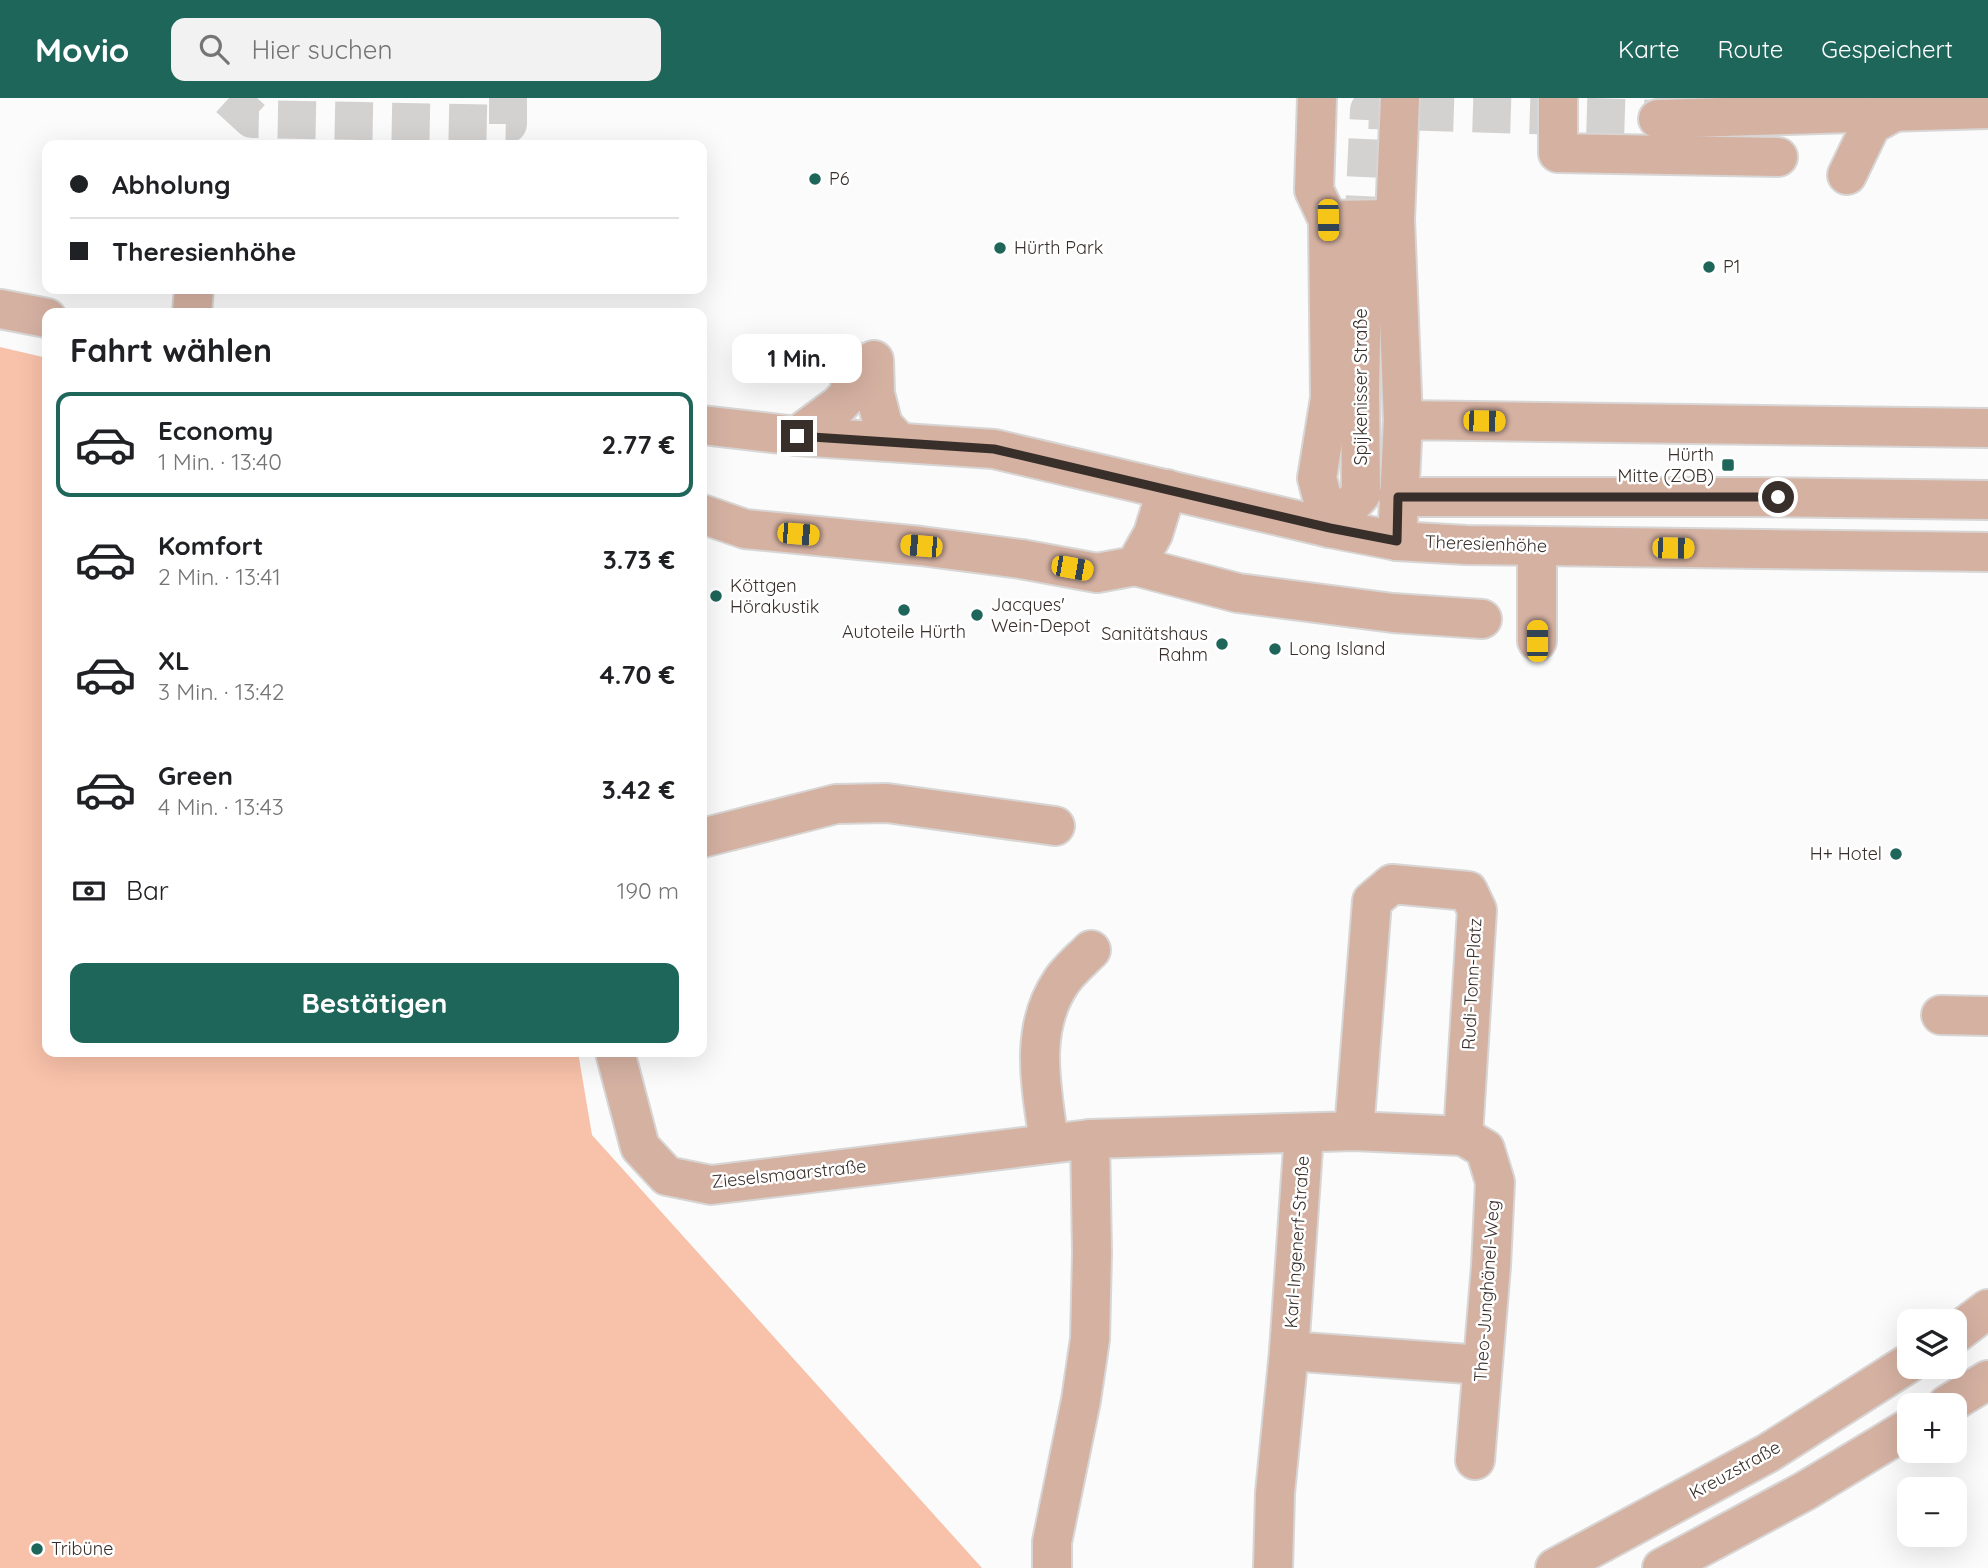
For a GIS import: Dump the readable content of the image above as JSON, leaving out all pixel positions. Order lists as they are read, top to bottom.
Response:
{
  "streets": {
    "street": [
      "Spijkenisser Straße",
      "Theresienhöhe",
      "Rudi-Tonn-Platz",
      "Zieselsmaarstraße",
      "Karl-Ingenerf-Straße",
      "Theo-Junghänel-Weg",
      "Kreuzstraße"
    ]
  },
  "crossings": [
    ["Spijkenisser Straße", "Theresienhöhe"],
    ["Rudi-Tonn-Platz", "Theo-Junghänel-Weg"],
    ["Karl-Ingenerf-Straße", "Theo-Junghänel-Weg"]
  ],
  "places": {
    "other": [
      "P6",
      "Hürth Park",
      "P1",
      "Köttgen Hörakustik",
      "Autoteile Hürth",
      "Jacques' Wein-Depot",
      "Sanitätshaus Rahm",
      "Long Island",
      "H+ Hotel",
      "Tribüne"
    ],
    "transit": ["Hürth Mitte (ZOB)"]
  },
  "page": {
    "header": "Movio",
    "search": "Hier suchen",
    "nav": ["Karte", "Route", "Gespeichert"],
    "banner": ["Abholung", "Theresienhöhe"],
    "heading": "Fahrt wählen",
    "bubble": "1 Min.",
    "list": [
      {
        "name": "Economy",
        "note": "1 Min. · 13:40",
        "value": "2.77 €"
      },
      {
        "name": "Komfort",
        "note": "2 Min. · 13:41",
        "value": "3.73 €"
      },
      {
        "name": "XL",
        "note": "3 Min. · 13:42",
        "value": "4.70 €"
      },
      {
        "name": "Green",
        "note": "4 Min. · 13:43",
        "value": "3.42 €"
      }
    ],
    "pay": ["Bar", "190 m"],
    "buttons": "Bestätigen",
    "map_buttons": ["+", "−"]
  }
}
